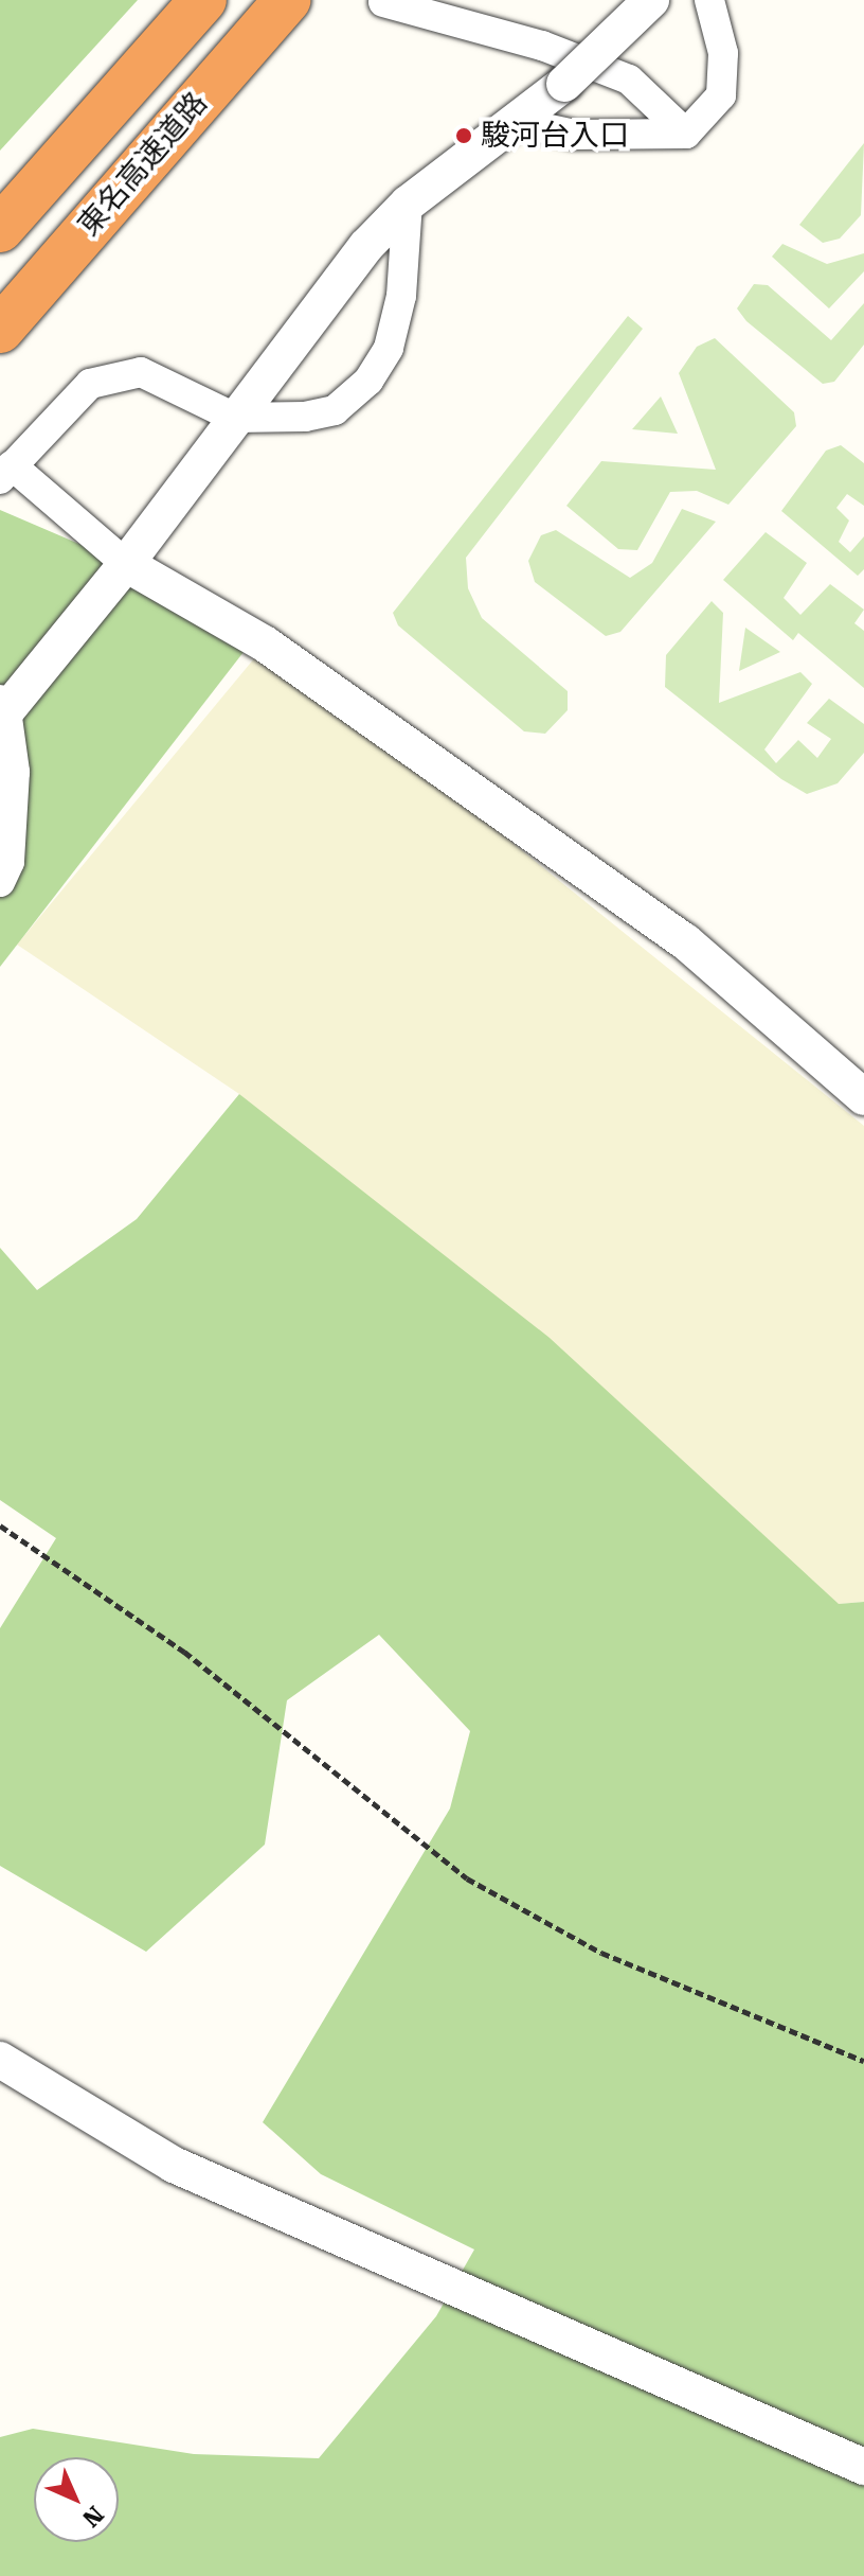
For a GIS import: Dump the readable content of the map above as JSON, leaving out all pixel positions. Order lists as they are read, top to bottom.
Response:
{
  "streets": {
    "highway": ["東名高速道路"]
  },
  "places": ["駿河台入口"],
  "north": "bottom right"
}
